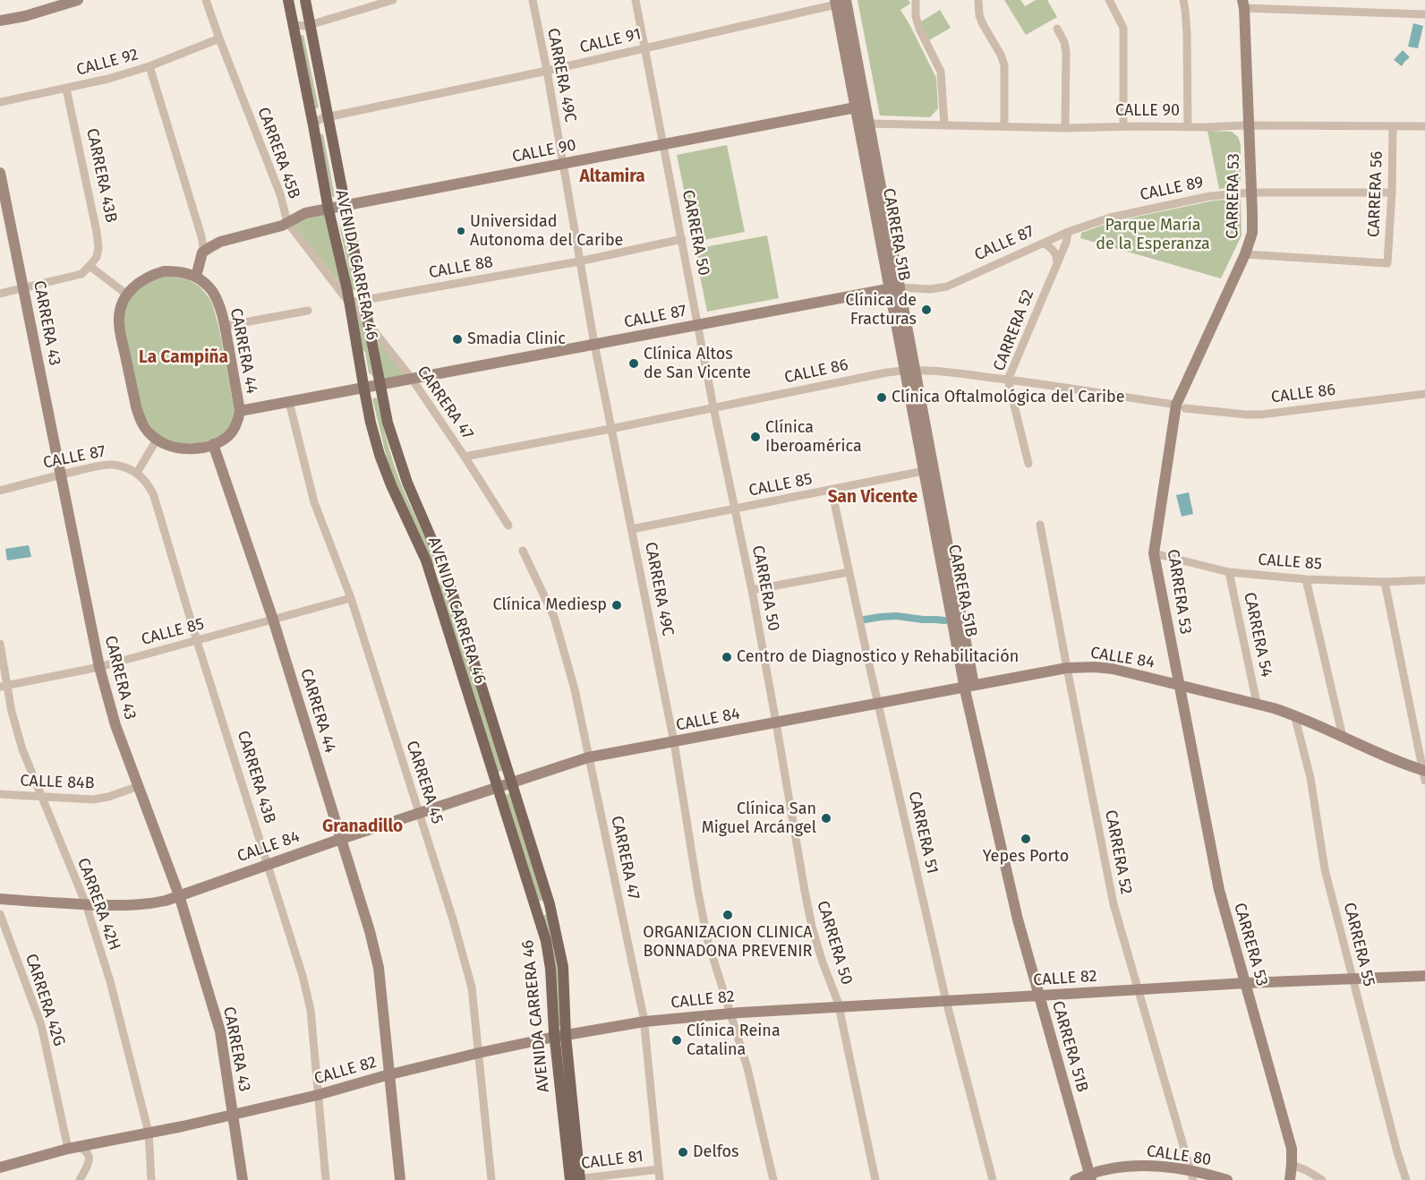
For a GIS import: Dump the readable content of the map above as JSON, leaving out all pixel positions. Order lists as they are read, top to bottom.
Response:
{
  "streets": {
    "main road": ["AVENIDA CARRERA 46"],
    "street": [
      "CALLE 91",
      "CALLE 92",
      "CARRERA 49C",
      "CALLE 90",
      "CARRERA 45B",
      "CARRERA 43B",
      "CALLE 89",
      "CARRERA 56",
      "CARRERA 53",
      "CARRERA 50",
      "CARRERA 51B",
      "CALLE 87",
      "CALLE 88",
      "CARRERA 43",
      "CARRERA 52",
      "CARRERA 44",
      "CALLE 86",
      "CARRERA 47",
      "CALLE 85",
      "CARRERA 54",
      "CALLE 84",
      "CALLE 84B",
      "CARRERA 45",
      "CARRERA 51",
      "CARRERA 42H",
      "CARRERA 55",
      "CALLE 82",
      "CARRERA 42G",
      "CALLE 80",
      "CALLE 81"
    ]
  },
  "crossings": [
    ["CALLE 91", "CARRERA 49C"],
    ["CALLE 91", "CARRERA 50"],
    ["CALLE 91", "CARRERA 51B"],
    ["CALLE 91", "AVENIDA CARRERA 46"],
    ["CALLE 92", "CARRERA 45B"],
    ["CALLE 92", "CARRERA 43B"],
    ["CARRERA 49C", "CALLE 90"],
    ["CARRERA 49C", "CALLE 87"],
    ["CARRERA 49C", "CALLE 88"],
    ["CARRERA 49C", "CALLE 86"],
    ["CARRERA 49C", "CALLE 85"],
    ["CARRERA 49C", "CALLE 84"],
    ["CARRERA 49C", "CALLE 82"],
    ["CALLE 90", "CARRERA 45B"],
    ["CALLE 90", "CARRERA 56"],
    ["CALLE 90", "CARRERA 53"],
    ["CALLE 90", "CARRERA 50"],
    ["CALLE 90", "CARRERA 51B"],
    ["CALLE 90", "AVENIDA CARRERA 46"],
    ["CARRERA 45B", "AVENIDA CARRERA 46"],
    ["CARRERA 45B", "CALLE 88"],
    ["CARRERA 45B", "CARRERA 47"],
    ["CARRERA 43B", "CALLE 87"],
    ["CARRERA 43B", "CALLE 85"],
    ["CARRERA 43B", "CALLE 84"],
    ["CARRERA 43B", "CALLE 82"],
    ["CALLE 89", "CARRERA 56"],
    ["CALLE 89", "CARRERA 53"],
    ["CALLE 89", "CALLE 87"],
    ["CALLE 89", "CARRERA 52"],
    ["CARRERA 56", "CARRERA 53"],
    ["CARRERA 53", "CALLE 86"],
    ["CARRERA 53", "CALLE 85"],
    ["CARRERA 53", "CALLE 84"],
    ["CARRERA 53", "CALLE 82"],
    ["CARRERA 50", "CALLE 87"],
    ["CARRERA 50", "CALLE 88"],
    ["CARRERA 50", "CALLE 86"],
    ["CARRERA 50", "CALLE 85"],
    ["CARRERA 50", "CALLE 84"],
    ["CARRERA 50", "CALLE 82"],
    ["CARRERA 51B", "CALLE 87"],
    ["CARRERA 51B", "CALLE 86"],
    ["CARRERA 51B", "CALLE 85"],
    ["CARRERA 51B", "CALLE 84"],
    ["CARRERA 51B", "CALLE 82"],
    ["CARRERA 51B", "CALLE 80"],
    ["CALLE 87", "AVENIDA CARRERA 46"],
    ["CALLE 87", "CARRERA 43"],
    ["CALLE 87", "CARRERA 52"],
    ["CALLE 87", "CARRERA 44"],
    ["CALLE 87", "CARRERA 47"],
    ["CALLE 87", "CARRERA 45"],
    ["AVENIDA CARRERA 46", "CALLE 88"],
    ["AVENIDA CARRERA 46", "CARRERA 47"],
    ["AVENIDA CARRERA 46", "CALLE 84"],
    ["AVENIDA CARRERA 46", "CALLE 82"],
    ["AVENIDA CARRERA 46", "CALLE 81"],
    ["CALLE 88", "CARRERA 47"],
    ["CARRERA 43", "CALLE 85"],
    ["CARRERA 43", "CALLE 84"],
    ["CARRERA 43", "CALLE 84B"],
    ["CARRERA 43", "CALLE 82"],
    ["CARRERA 52", "CALLE 86"],
    ["CARRERA 52", "CALLE 84"],
    ["CARRERA 52", "CALLE 82"],
    ["CARRERA 52", "CALLE 80"],
    ["CARRERA 44", "CALLE 85"],
    ["CARRERA 44", "CALLE 84"],
    ["CARRERA 44", "CALLE 82"],
    ["CALLE 86", "CARRERA 47"],
    ["CARRERA 47", "CALLE 84"],
    ["CARRERA 47", "CALLE 82"],
    ["CARRERA 47", "CALLE 81"],
    ["CALLE 85", "CARRERA 54"],
    ["CALLE 85", "CARRERA 45"],
    ["CALLE 85", "CARRERA 51"],
    ["CALLE 85", "CARRERA 42H"],
    ["CARRERA 54", "CALLE 84"],
    ["CALLE 84", "CARRERA 45"],
    ["CALLE 84", "CARRERA 51"],
    ["CALLE 84", "CARRERA 42H"],
    ["CALLE 84", "CARRERA 55"],
    ["CALLE 84B", "CARRERA 42H"],
    ["CARRERA 45", "CALLE 82"],
    ["CARRERA 51", "CALLE 82"],
    ["CARRERA 42H", "CALLE 82"],
    ["CARRERA 55", "CALLE 82"],
    ["CALLE 82", "CARRERA 42G"]
  ],
  "districts": [
    "Altamira",
    "La Campiña",
    "San Vicente",
    "Granadillo"
  ],
  "parks": ["Parque María de la Esperanza"],
  "places": [
    "Universidad Autonoma del Caribe",
    "Clínica de Fracturas",
    "Smadia Clinic",
    "Clínica Altos de San Vicente",
    "Clínica Oftalmológica del Caribe",
    "Clínica Iberoamérica",
    "Clínica Mediesp",
    "Centro de Diagnostico y Rehabilitación",
    "Clínica San Miguel Arcángel",
    "Yepes Porto",
    "ORGANIZACION CLINICA BONNADONA PREVENIR",
    "Clínica Reina Catalina",
    "Delfos"
  ]
}
